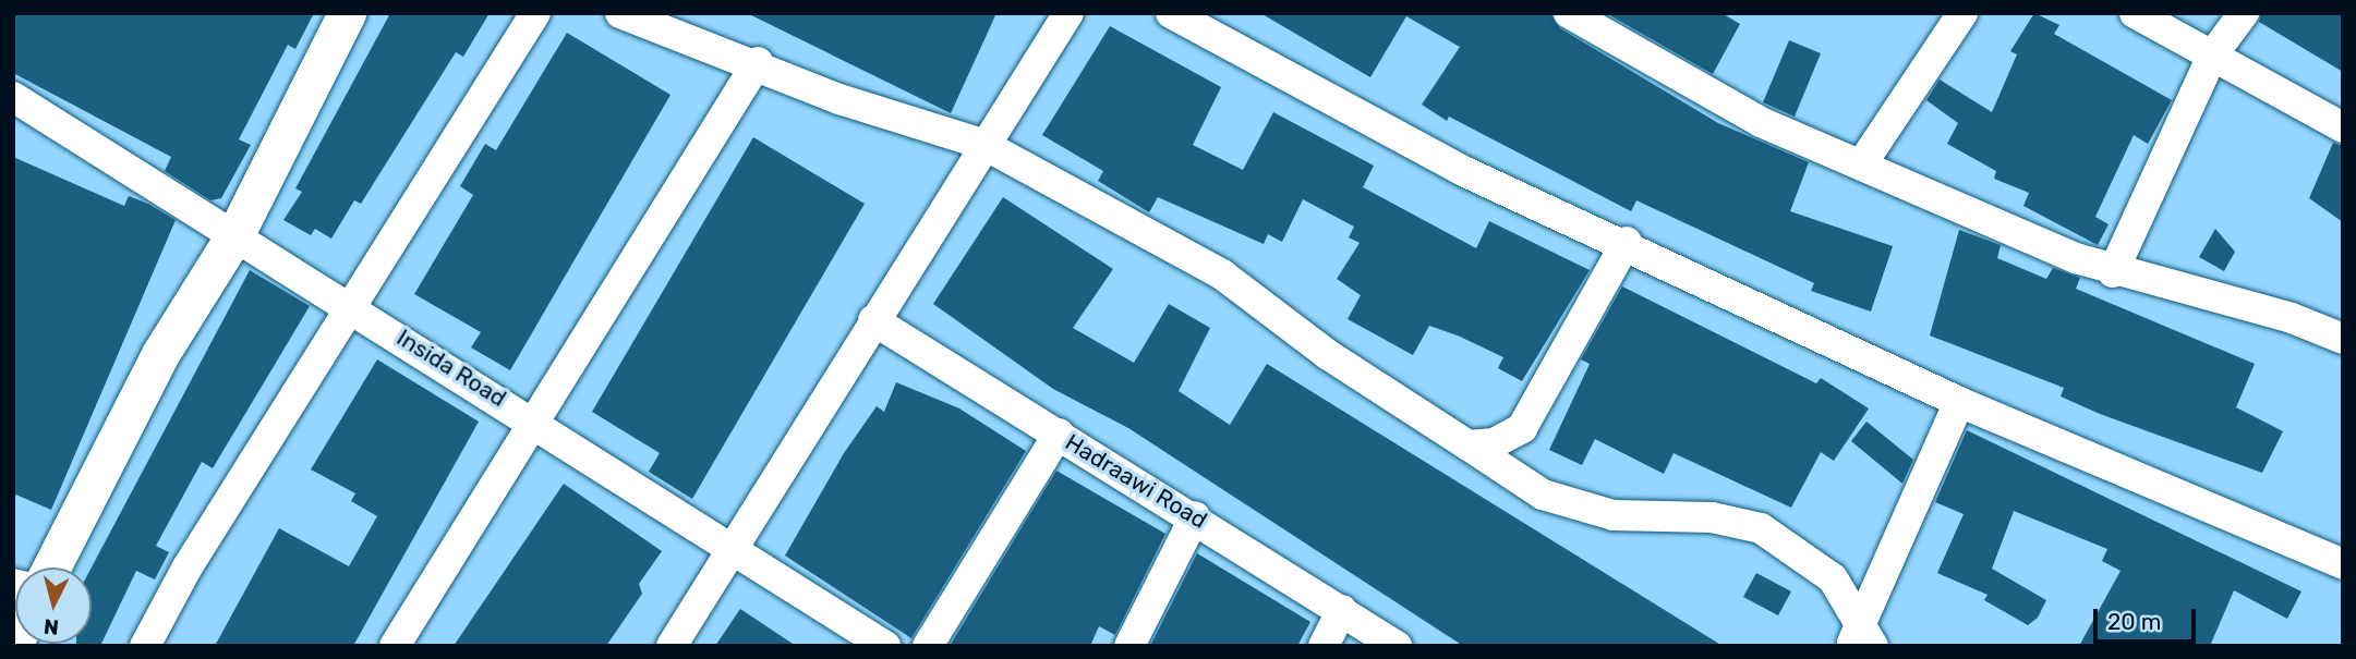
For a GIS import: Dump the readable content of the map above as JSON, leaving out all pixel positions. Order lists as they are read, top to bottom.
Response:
{
  "streets": {
    "street": ["Insida Road", "Hadraawi Road"]
  },
  "scale_bar": "20 m",
  "north": "bottom"
}
